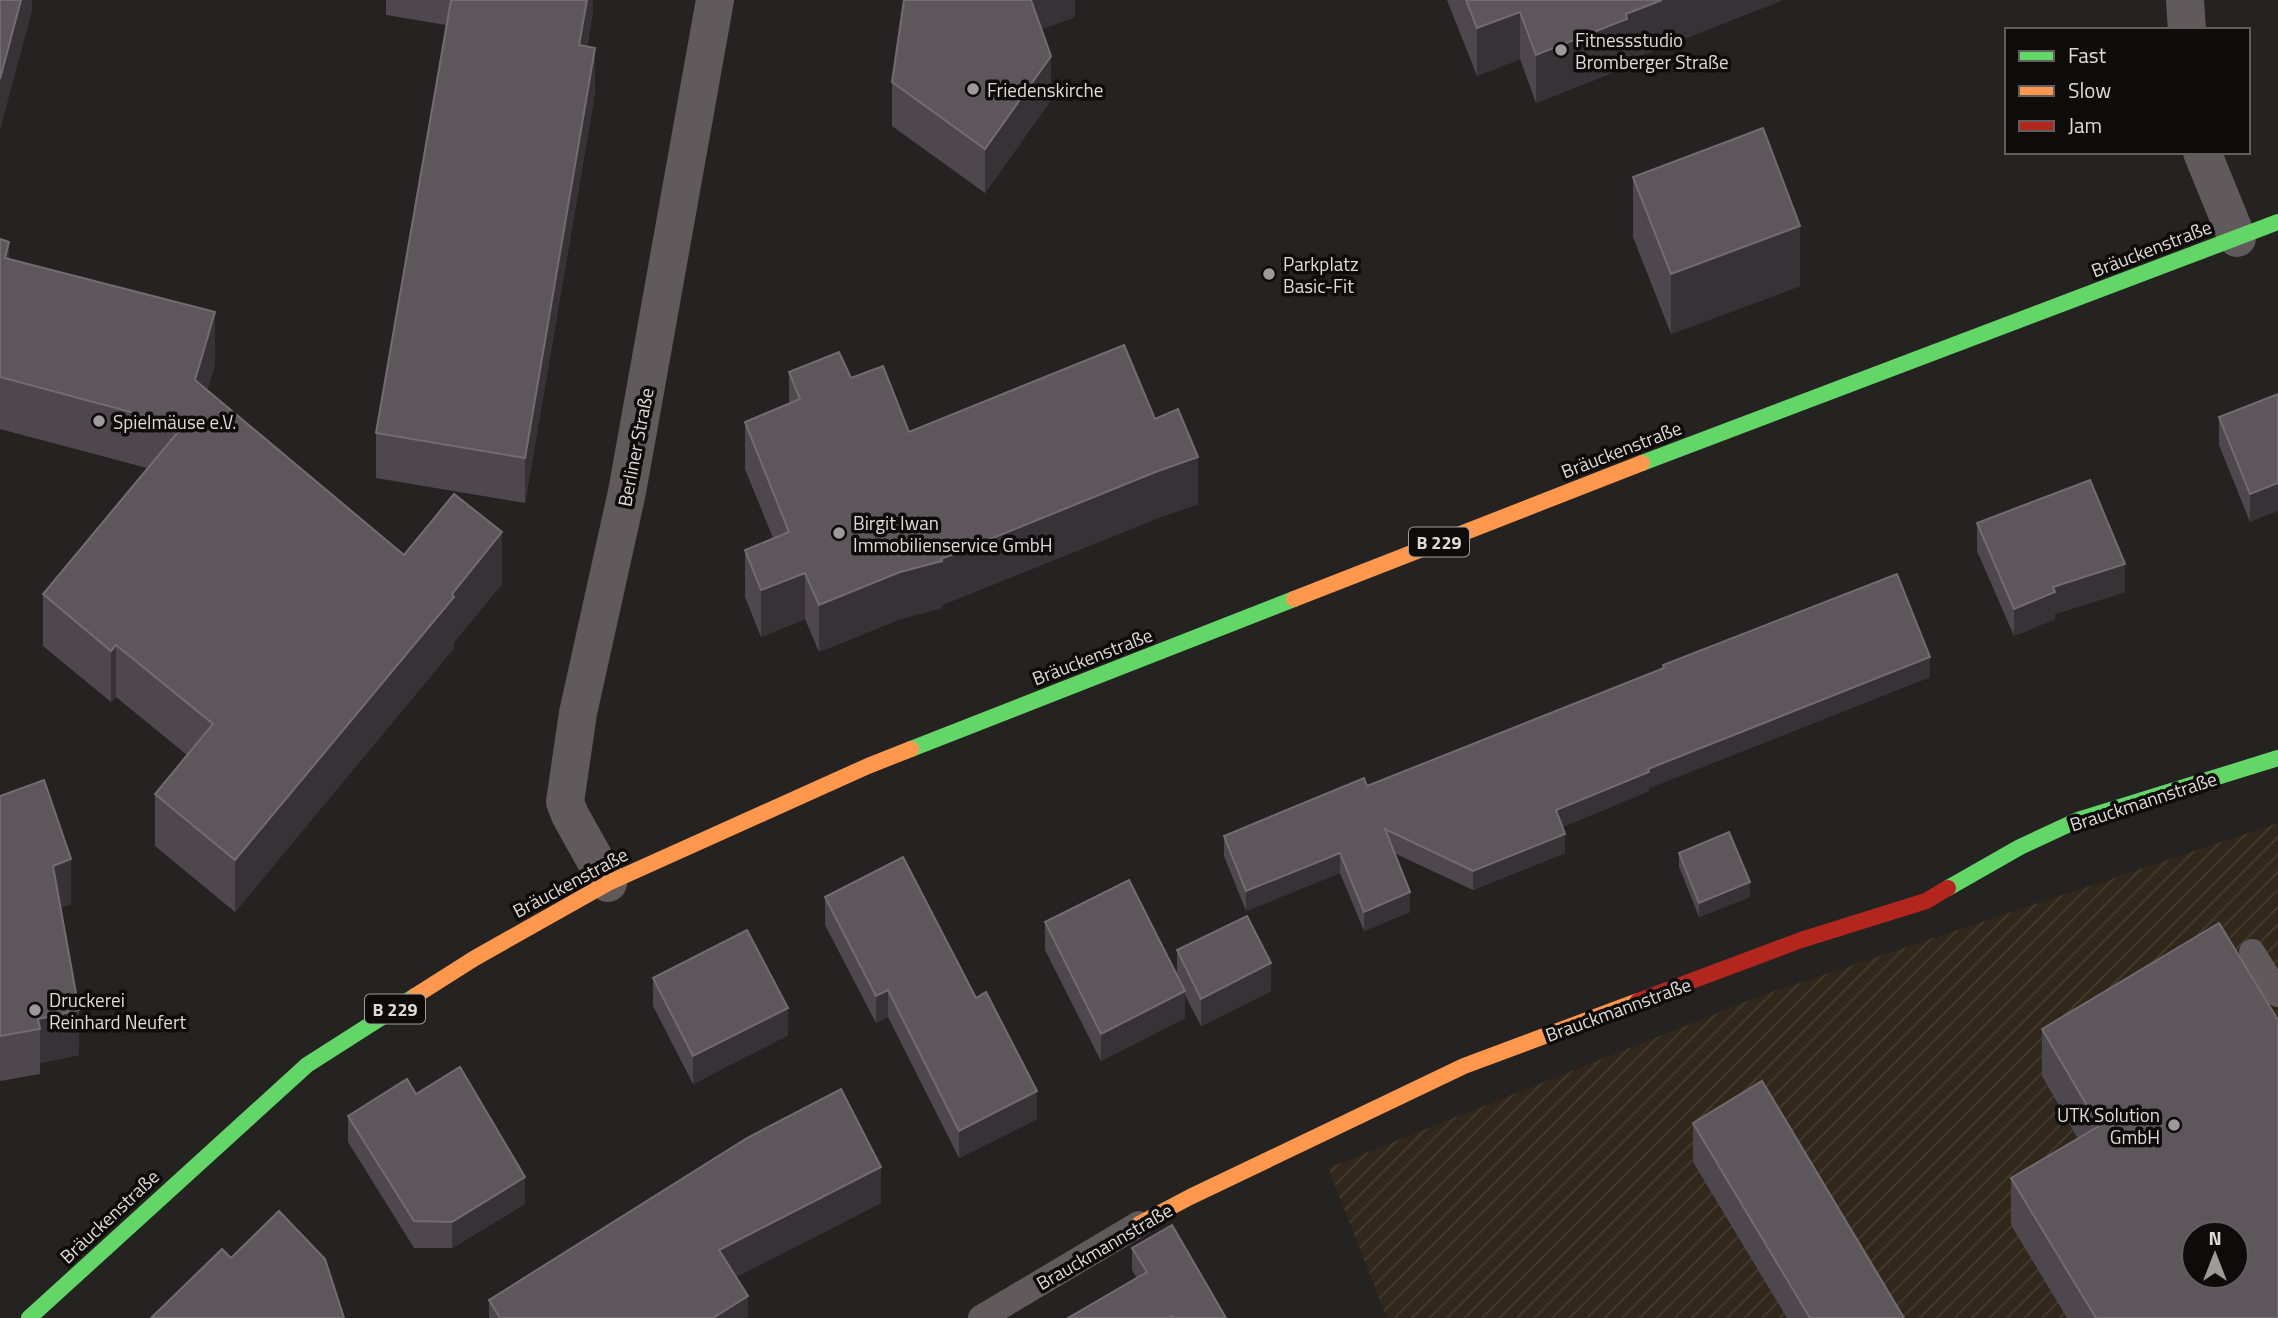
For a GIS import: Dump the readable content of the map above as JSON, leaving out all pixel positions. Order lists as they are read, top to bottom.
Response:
{
  "streets": {
    "main road": ["Bräuckenstraße", "B 229", "Brauckmannstraße"],
    "street": ["Berliner Straße"]
  },
  "crossings": [
    ["Bräuckenstraße", "Berliner Straße"]
  ],
  "places": [
    "Fitnessstudio Bromberger Straße",
    "Friedenskirche",
    "Parkplatz Basic-Fit",
    "Spielmäuse e.V.",
    "Birgit Iwan Immobilienservice GmbH",
    "Druckerei Reinhard Neufert",
    "UTK Solution GmbH"
  ],
  "legend": ["Fast", "Slow", "Jam"],
  "north": "top"
}
